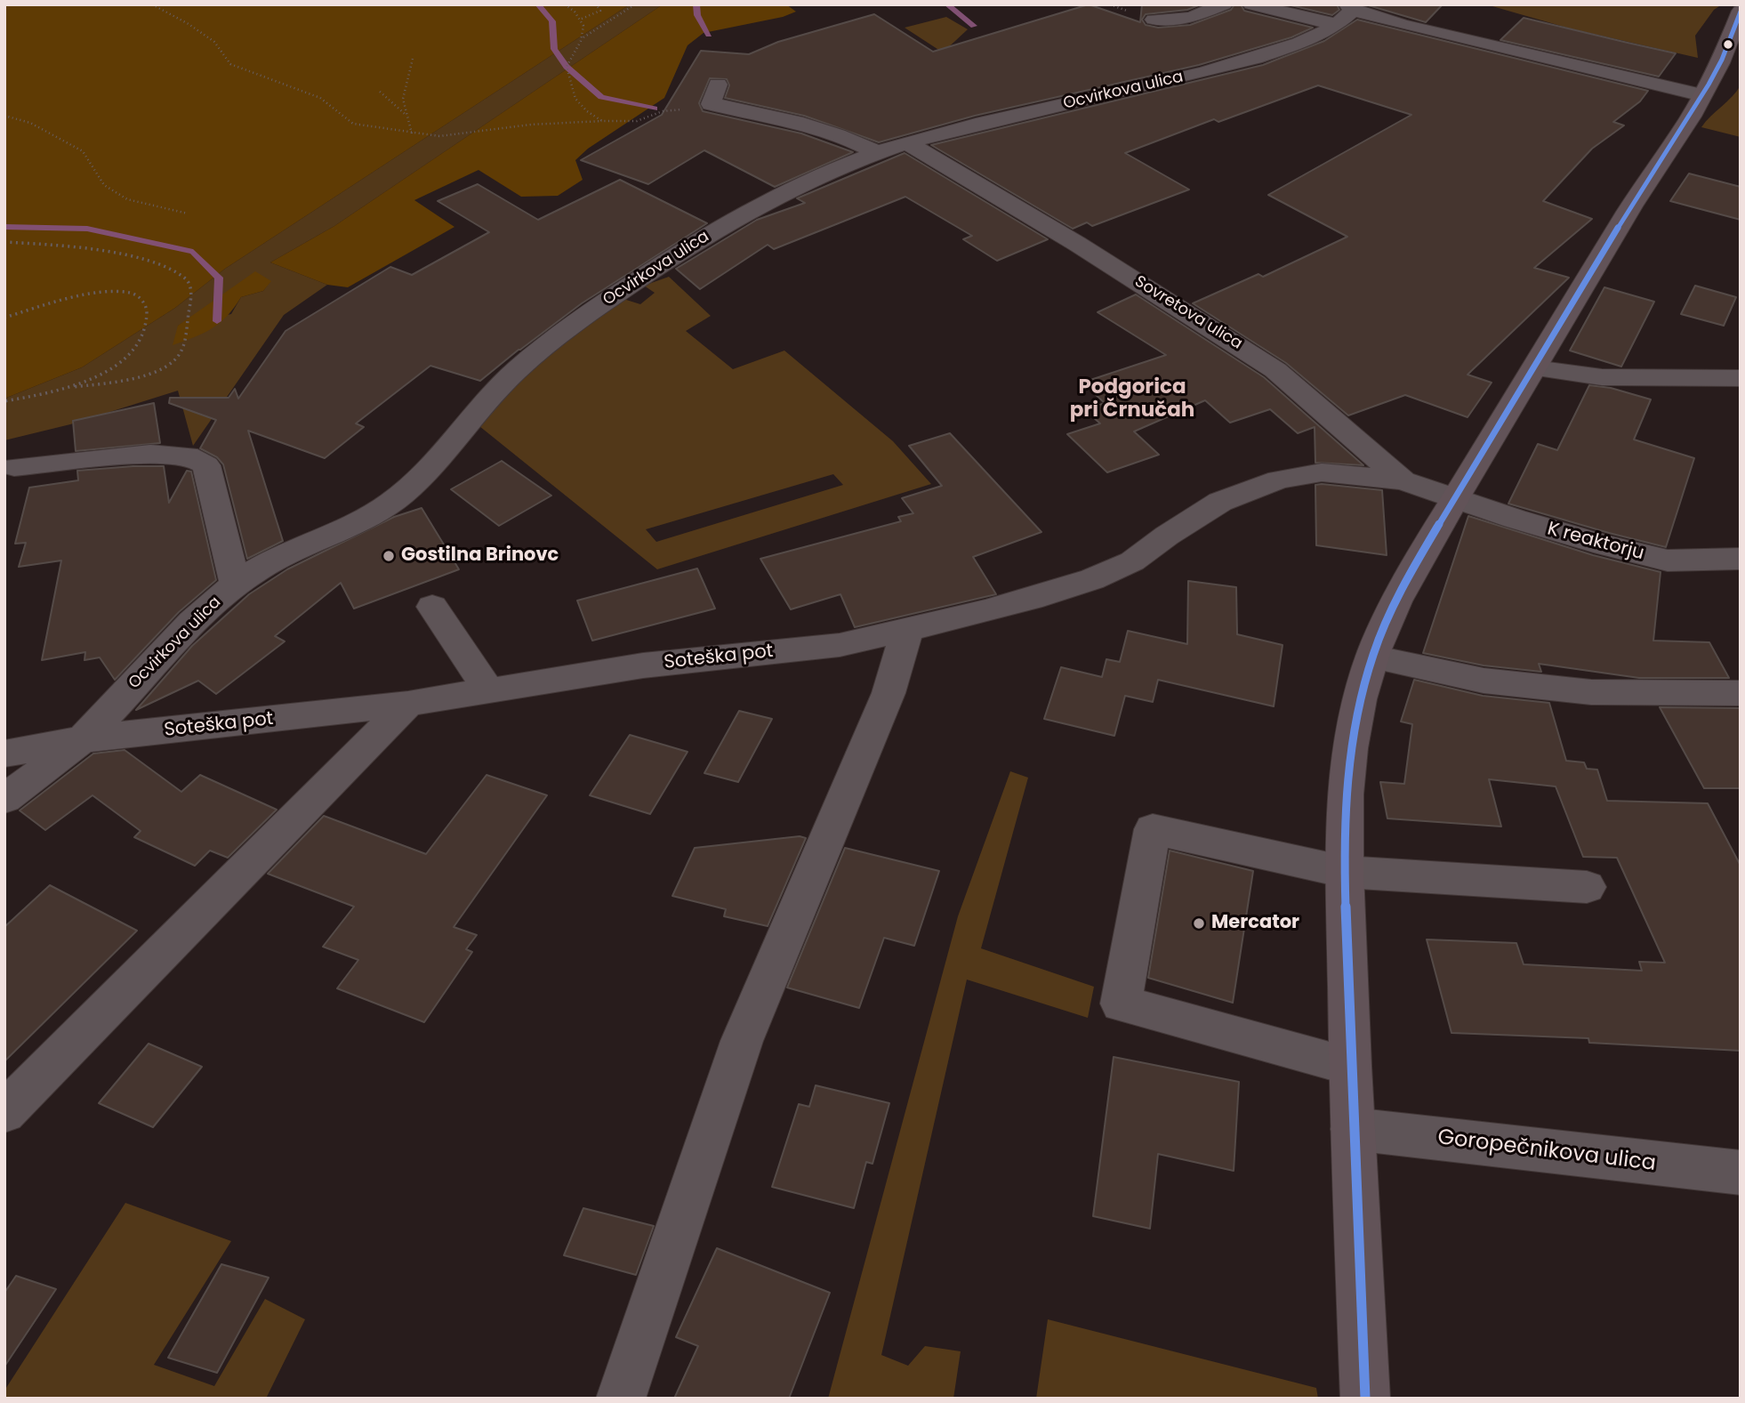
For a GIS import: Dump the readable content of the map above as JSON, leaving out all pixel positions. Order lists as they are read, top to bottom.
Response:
{
  "streets": {
    "street": [
      "Ocvirkova ulica",
      "Sovretova ulica",
      "K reaktorju",
      "Soteška pot",
      "Goropečnikova ulica"
    ]
  },
  "crossings": [
    ["Ocvirkova ulica", "Sovretova ulica"],
    ["Ocvirkova ulica", "Soteška pot"],
    ["Sovretova ulica", "K reaktorju"],
    ["Sovretova ulica", "Soteška pot"]
  ],
  "districts": ["Podgorica pri Črnučah"],
  "places": ["Gostilna Brinovc", "Mercator"]
}
